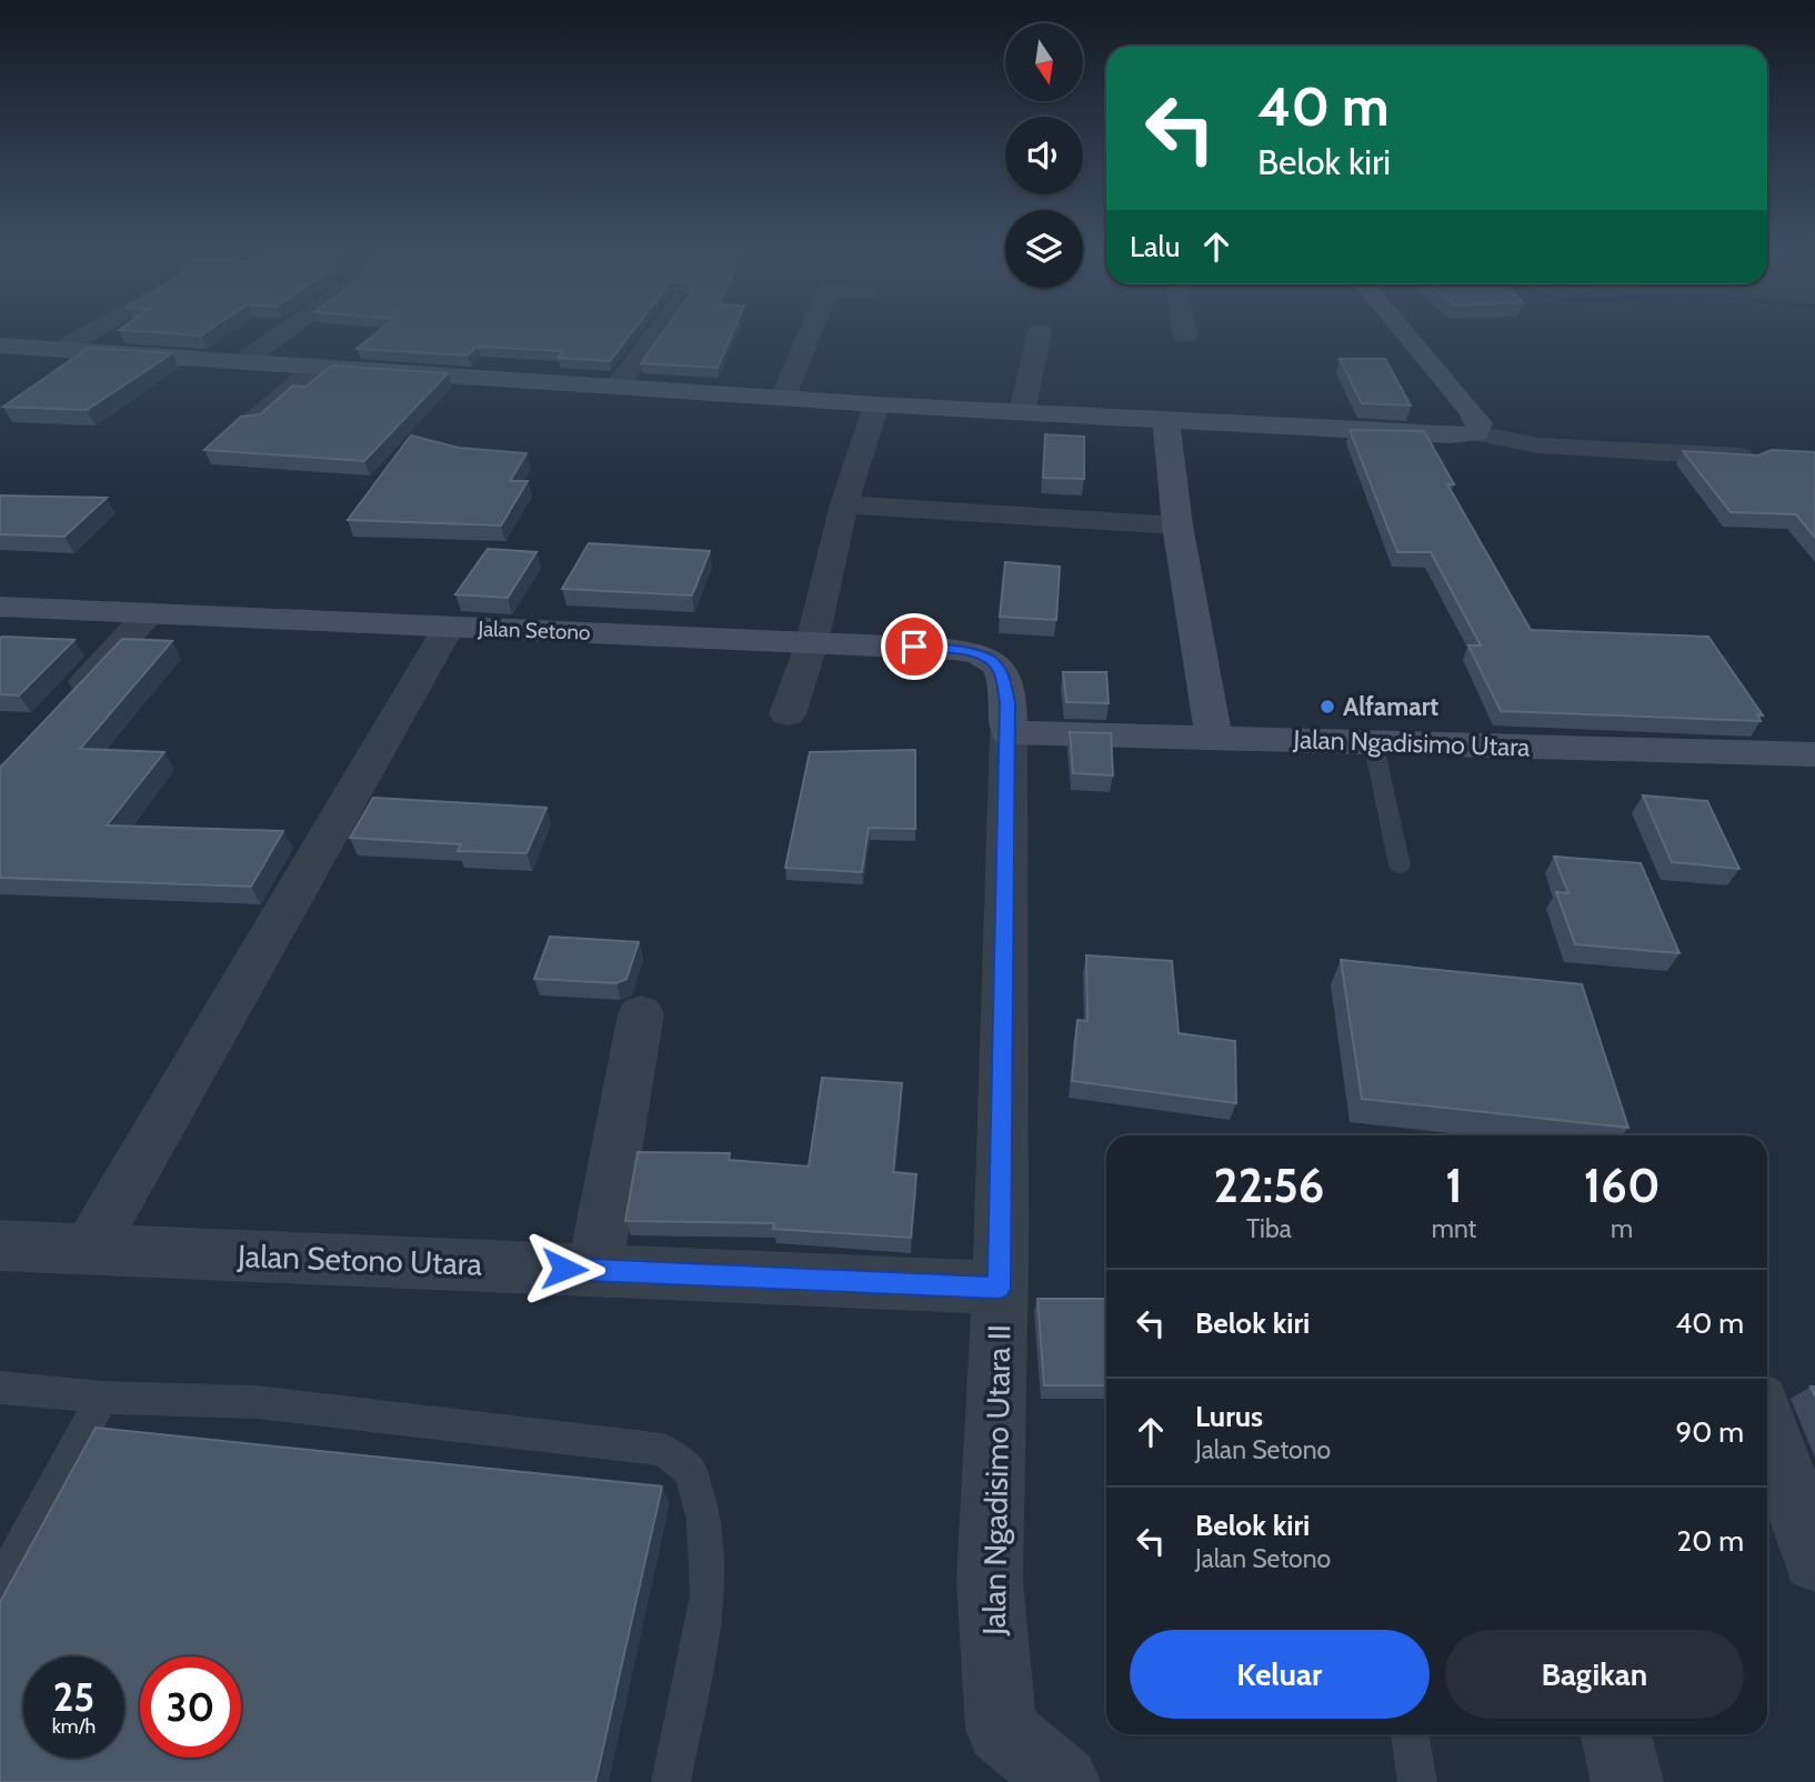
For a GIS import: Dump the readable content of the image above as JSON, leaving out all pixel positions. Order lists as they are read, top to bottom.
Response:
{
  "streets": {
    "street": [
      "Jalan Setono",
      "Jalan Ngadisimo Utara",
      "Jalan Setono Utara",
      "Jalan Ngadisimo Utara II"
    ]
  },
  "crossings": [
    ["Jalan Setono", "Jalan Ngadisimo Utara"],
    ["Jalan Setono", "Jalan Ngadisimo Utara II"],
    ["Jalan Ngadisimo Utara", "Jalan Ngadisimo Utara II"],
    ["Jalan Setono Utara", "Jalan Ngadisimo Utara II"]
  ],
  "places": ["Alfamart"],
  "north": "bottom",
  "page": {
    "turn": ["40 m", "Belok kiri"],
    "then": "Lalu",
    "eta": [
      "22:56",
      "Tiba",
      "1",
      "mnt",
      "160",
      "m"
    ],
    "list": [
      {
        "name": "Belok kiri",
        "value": "40 m"
      },
      {
        "name": "Lurus",
        "note": "Jalan Setono",
        "value": "90 m"
      },
      {
        "name": "Belok kiri",
        "note": "Jalan Setono",
        "value": "20 m"
      }
    ],
    "buttons": ["Keluar", "Bagikan"],
    "speed": "25 km/h",
    "limit": "30"
  }
}
